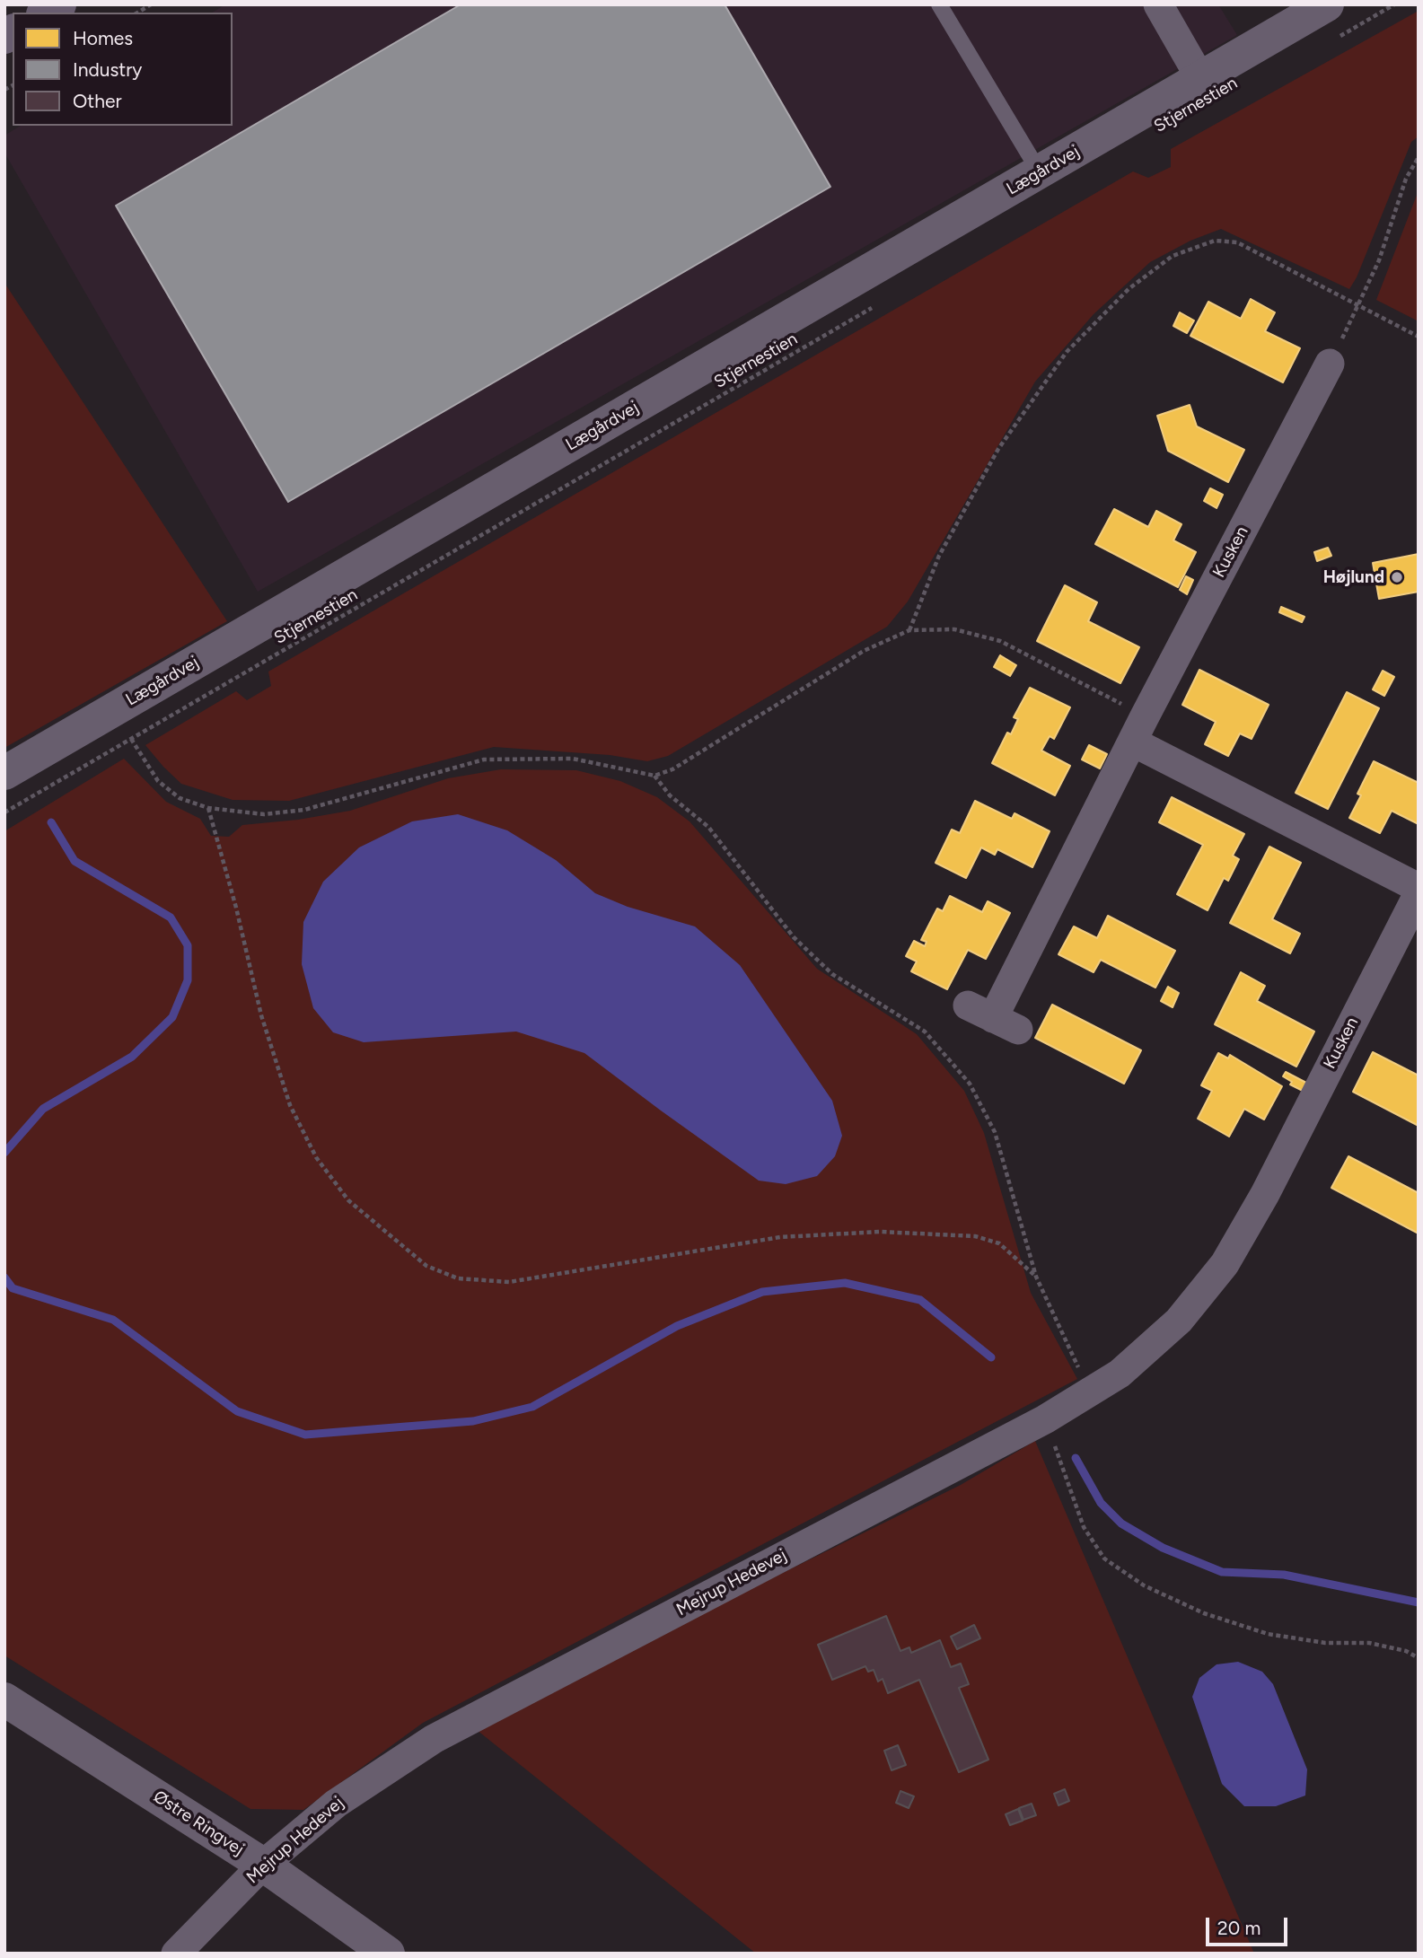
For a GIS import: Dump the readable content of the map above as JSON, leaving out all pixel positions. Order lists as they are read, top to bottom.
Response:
{
  "streets": {
    "street": [
      "Lægårdvej",
      "Kusken",
      "Mejrup Hedevej",
      "Østre Ringvej"
    ],
    "path": ["Stjernestien"]
  },
  "crossings": [
    ["Kusken", "Mejrup Hedevej"],
    ["Mejrup Hedevej", "Østre Ringvej"]
  ],
  "places": ["Højlund"],
  "legend": ["Homes", "Industry", "Other"],
  "scale_bar": "20 m"
}
